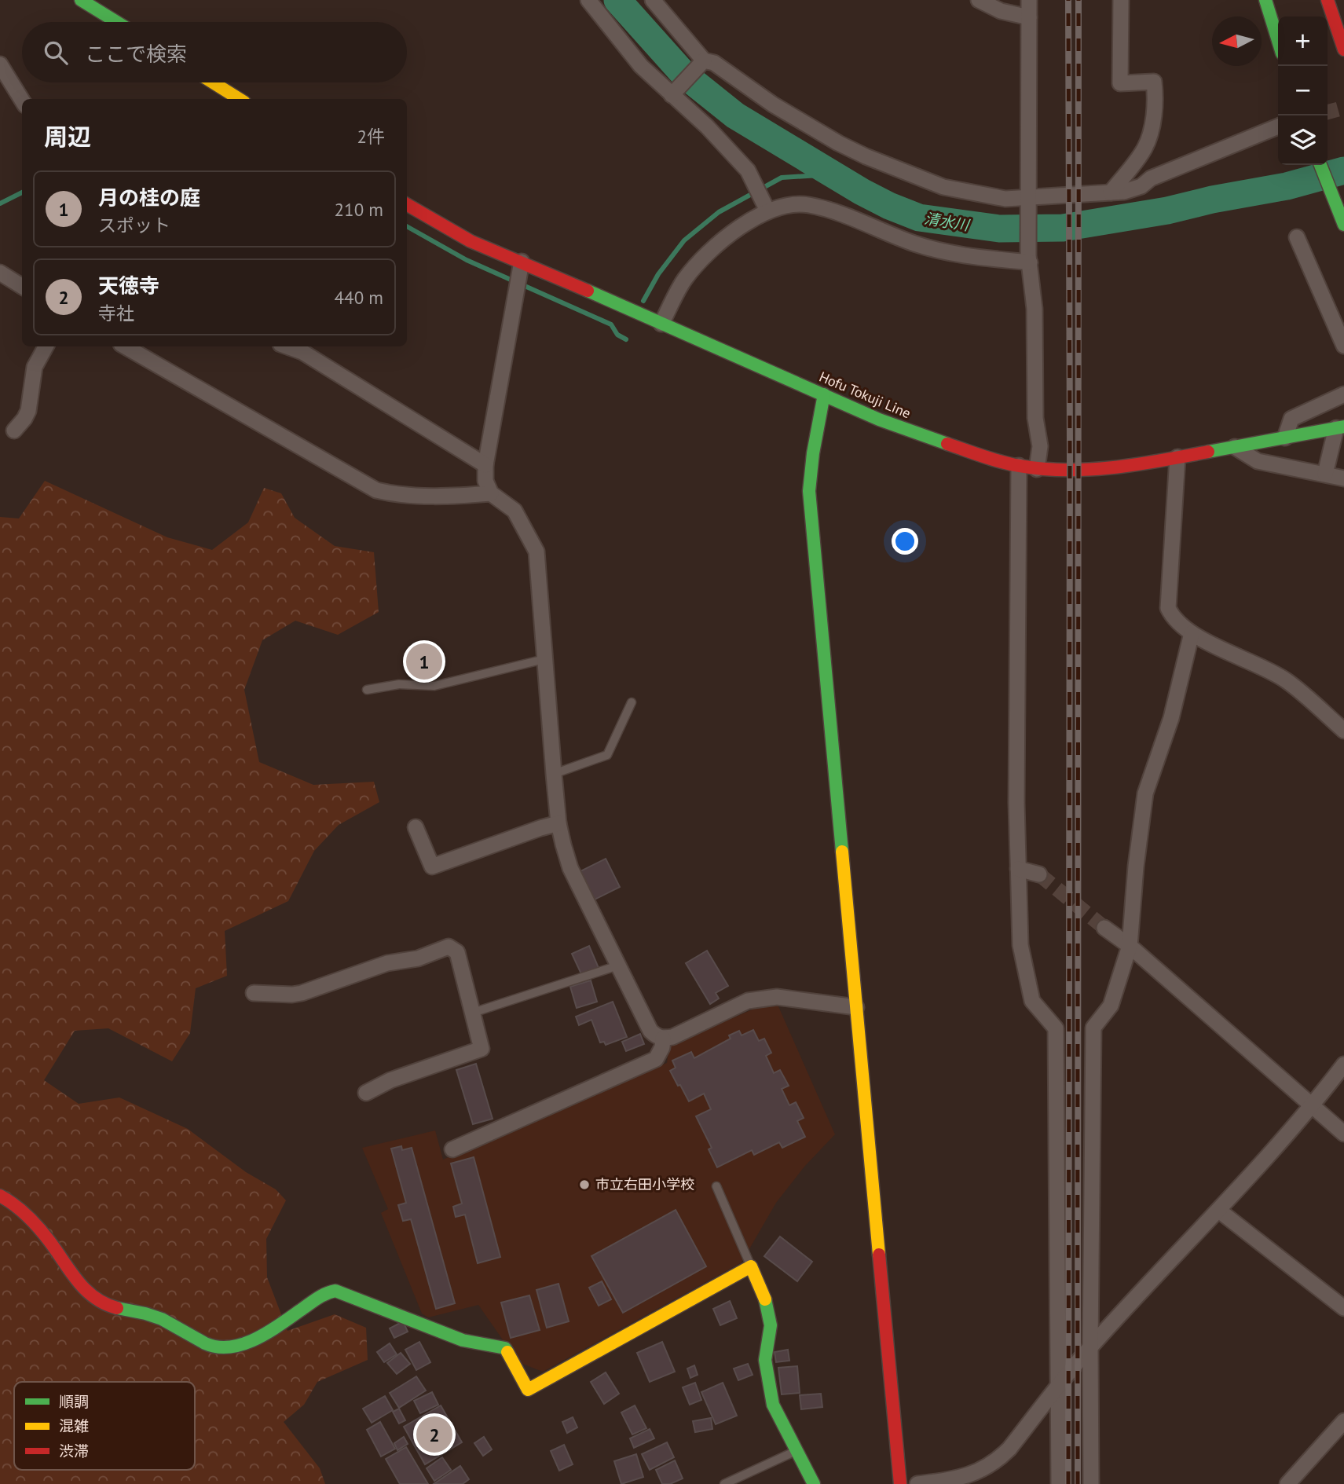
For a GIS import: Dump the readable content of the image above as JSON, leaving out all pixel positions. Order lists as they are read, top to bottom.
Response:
{
  "streets": {
    "main road": ["Hofu Tokuji Line"]
  },
  "water": ["清水川"],
  "places": ["市立右田小学校"],
  "legend": ["順調", "混雑", "渋滞"],
  "north": "left",
  "page": {
    "map_buttons": ["+", "−"],
    "search": "ここで検索",
    "heading": ["周辺", "2件"],
    "list": [
      {
        "mark": "1",
        "name": "月の桂の庭",
        "note": "スポット",
        "value": "210 m"
      },
      {
        "mark": "2",
        "name": "天徳寺",
        "note": "寺社",
        "value": "440 m"
      }
    ],
    "pins": ["1", "2"]
  }
}
